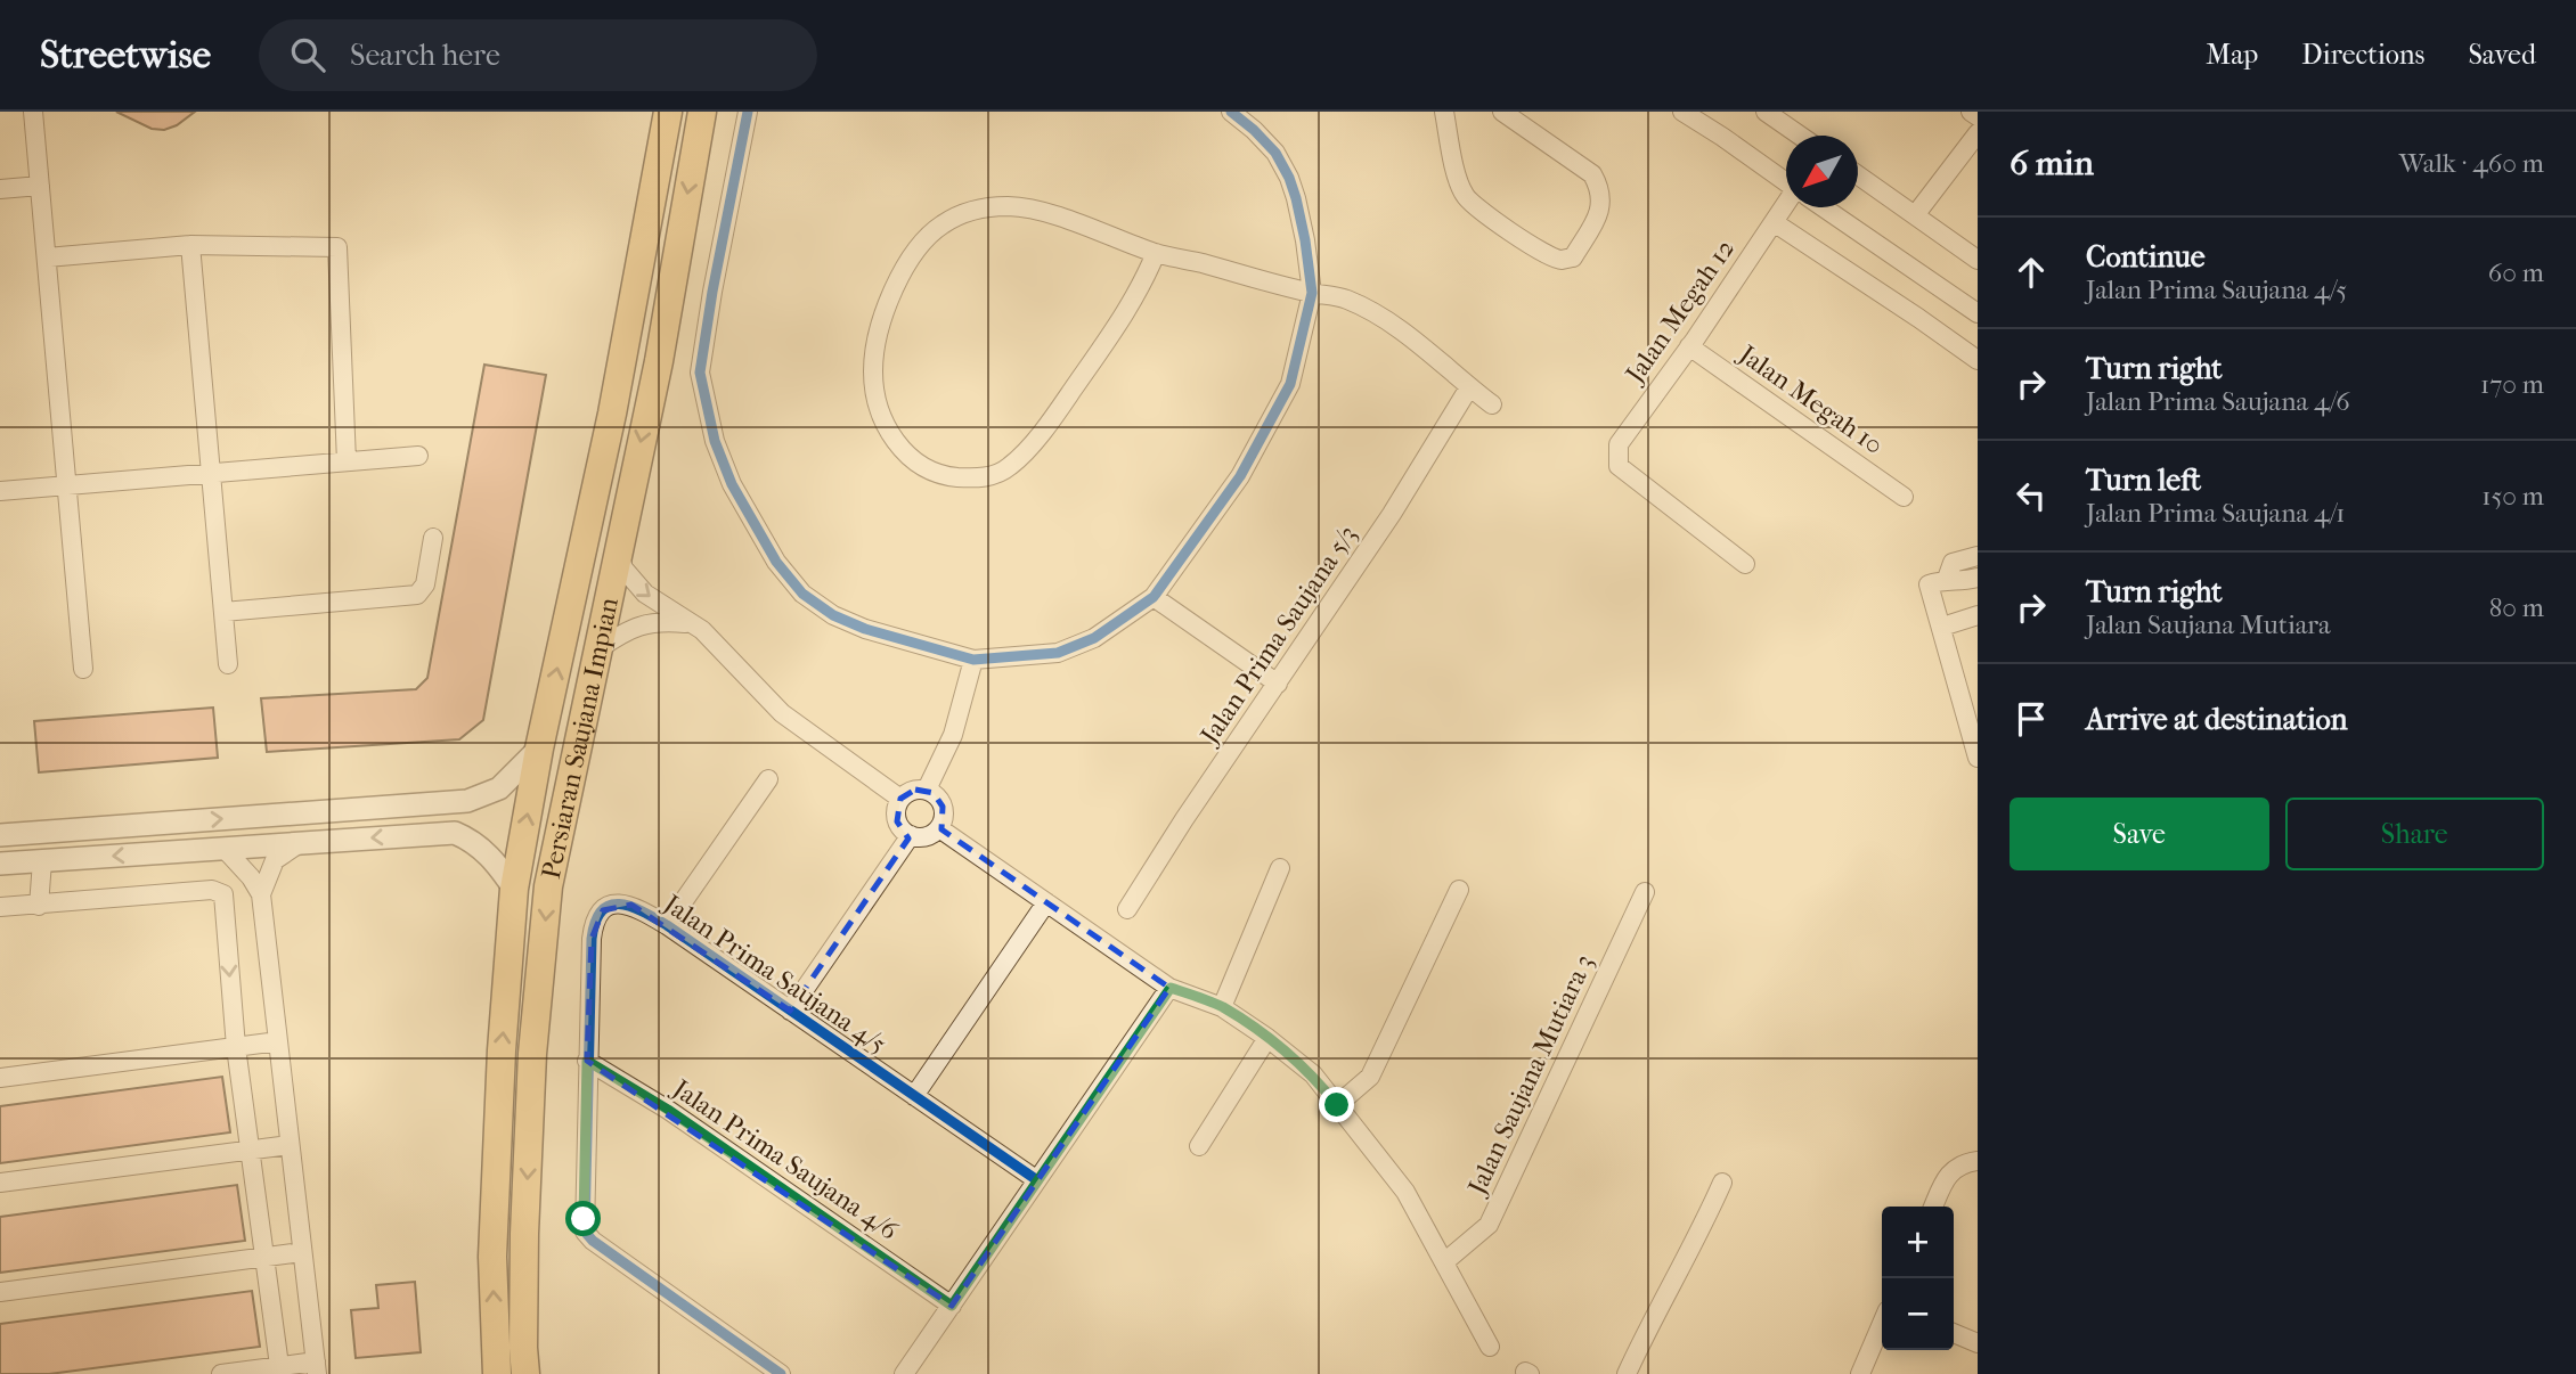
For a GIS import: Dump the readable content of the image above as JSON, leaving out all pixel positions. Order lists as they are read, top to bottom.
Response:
{
  "streets": {
    "highway": ["Persiaran Saujana Impian"],
    "street": [
      "Jalan Megah 12",
      "Jalan Megah 10",
      "Jalan Prima Saujana 5/3",
      "Jalan Prima Saujana 4/5",
      "Jalan Saujana Mutiara 3",
      "Jalan Prima Saujana 4/6"
    ]
  },
  "crossings": [
    ["Jalan Megah 12", "Jalan Megah 10"],
    ["Jalan Prima Saujana 4/5", "Jalan Prima Saujana 4/6"]
  ],
  "north": "bottom left",
  "page": {
    "header": "Streetwise",
    "search": "Search here",
    "nav": ["Map", "Directions", "Saved"],
    "heading": ["6 min", "Walk · 460 m"],
    "list": [
      ["Continue", "Jalan Prima Saujana 4/5", "60 m"],
      ["Turn right", "Jalan Prima Saujana 4/6", "170 m"],
      ["Turn left", "Jalan Prima Saujana 4/1", "150 m"],
      ["Turn right", "Jalan Saujana Mutiara", "80 m"],
      "Arrive at destination"
    ],
    "buttons": ["Save", "Share"],
    "map_buttons": ["+", "−"]
  }
}
